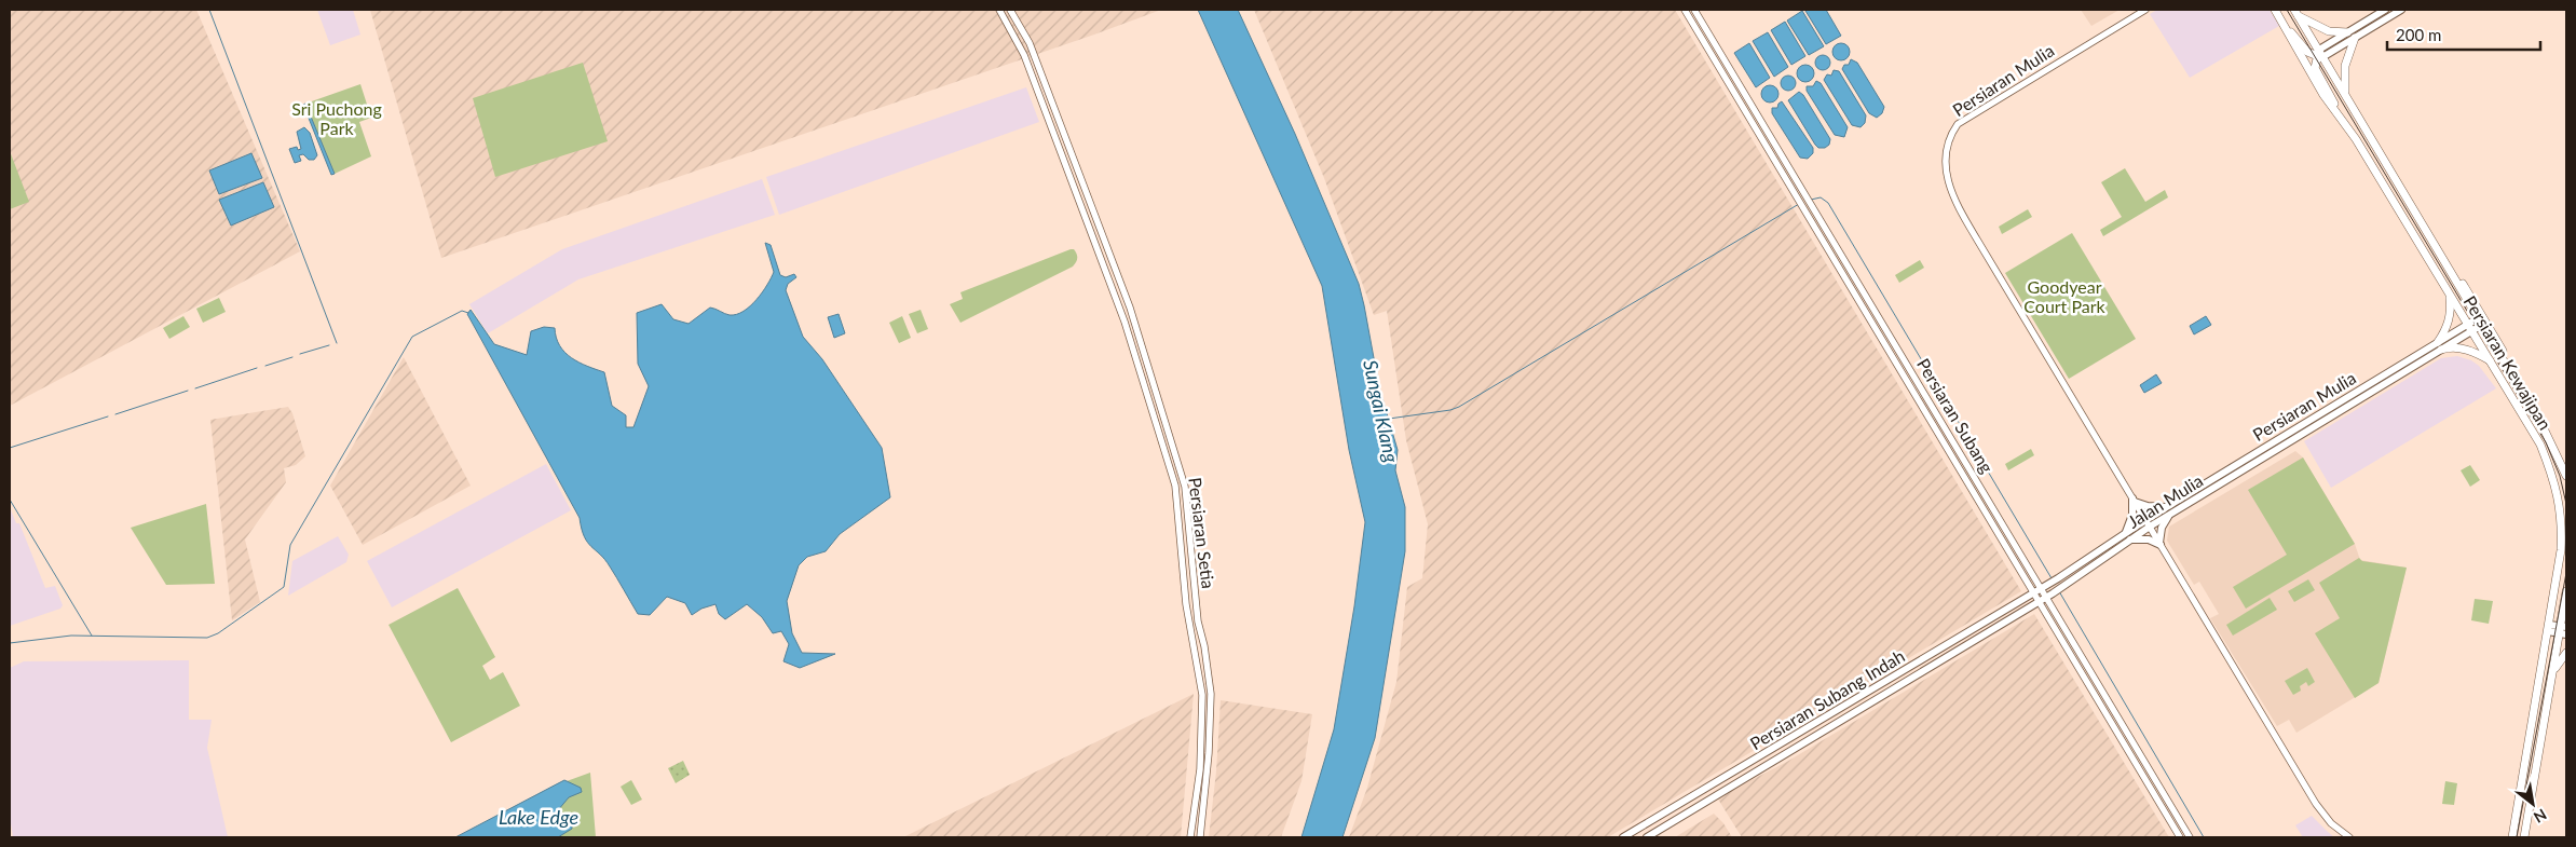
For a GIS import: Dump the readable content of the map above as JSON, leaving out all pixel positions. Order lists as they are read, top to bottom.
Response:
{
  "streets": {
    "main road": [
      "Persiaran Mulia",
      "Persiaran Kewajipan",
      "Jalan Mulia",
      "Persiaran Subang Indah"
    ],
    "street": ["Persiaran Subang", "Persiaran Setia"]
  },
  "crossings": [
    ["Persiaran Mulia", "Persiaran Kewajipan"],
    ["Persiaran Mulia", "Jalan Mulia"],
    ["Persiaran Subang", "Jalan Mulia"],
    ["Persiaran Subang", "Persiaran Subang Indah"],
    ["Jalan Mulia", "Persiaran Subang Indah"]
  ],
  "water": ["Sungai Klang", "Lake Edge"],
  "parks": ["Sri Puchong Park", "Goodyear Court Park"],
  "scale_bar": "200 m",
  "north": "bottom right"
}
